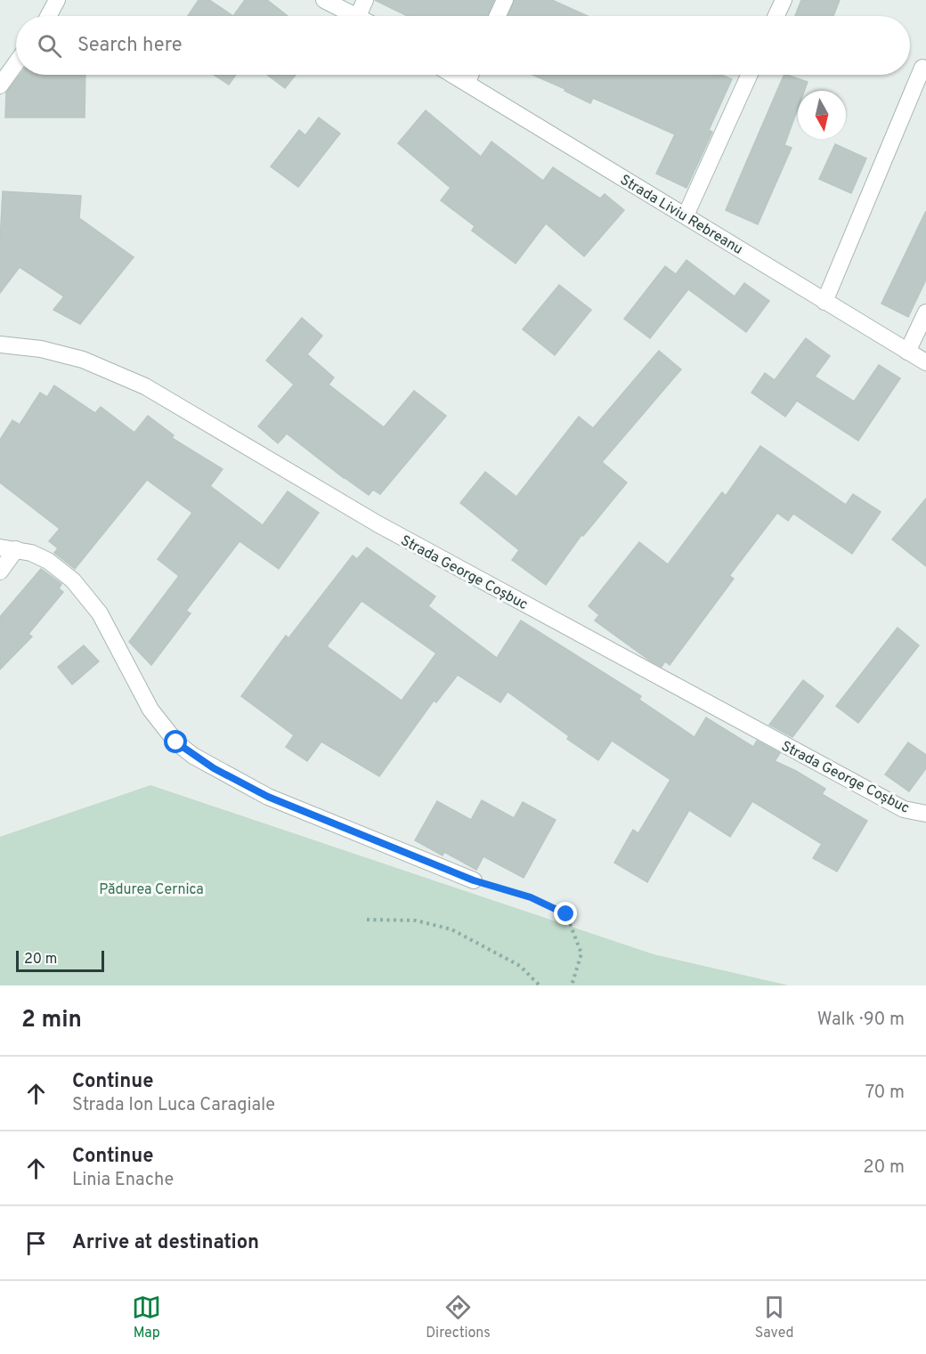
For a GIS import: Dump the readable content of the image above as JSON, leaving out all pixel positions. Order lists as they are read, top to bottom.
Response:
{
  "streets": {
    "street": ["Strada Liviu Rebreanu", "Strada George Coșbuc"]
  },
  "parks": ["Pădurea Cernica"],
  "scale_bar": "20 m",
  "north": "bottom",
  "page": {
    "search": "Search here",
    "scale": "20 m",
    "heading": ["2 min", "Walk · 90 m"],
    "list": [
      ["Continue", "Strada Ion Luca Caragiale", "70 m"],
      ["Continue", "Linia Enache", "20 m"],
      "Arrive at destination"
    ],
    "nav": ["Map", "Directions", "Saved"]
  }
}
